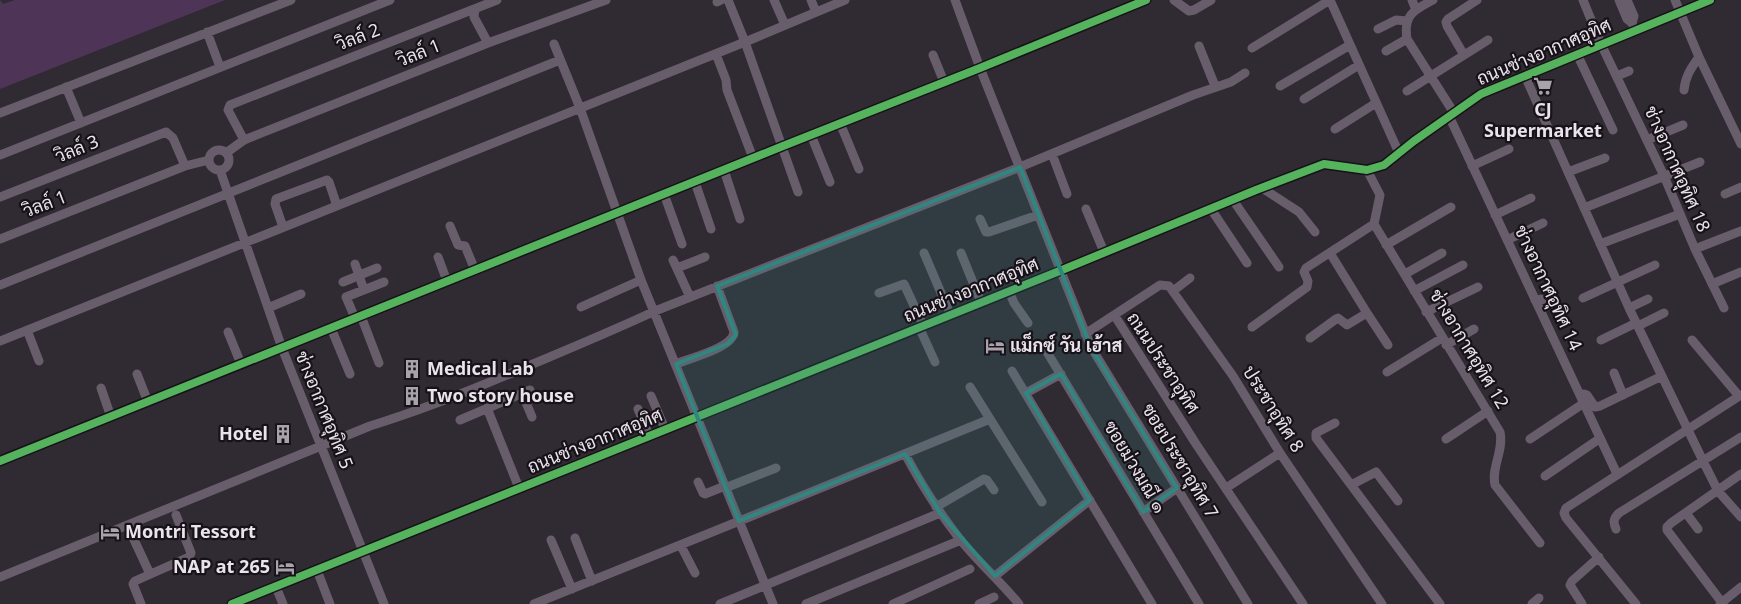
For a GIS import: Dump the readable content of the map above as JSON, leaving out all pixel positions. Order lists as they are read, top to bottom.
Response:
{
  "streets": {
    "street": [
      "วิลล์ 2",
      "ถนนช่างอากาศอุทิศ",
      "วิลล์ 1",
      "วิลล์ 3",
      "ช่างอากาศอุทิศ 18",
      "ช่างอากาศอุทิศ 14",
      "ช่างอากาศอุทิศ 12",
      "ถนนประชาอุทิศ",
      "ประชาอุทิศ 8",
      "ช่างอากาศอุทิศ 5",
      "ซอยประชาอุทิศ 7",
      "ซอยม่วงมณี ๑"
    ]
  },
  "crossings": [
    ["วิลล์ 2", "วิลล์ 1"],
    ["ถนนช่างอากาศอุทิศ", "ช่างอากาศอุทิศ 18"],
    ["ถนนช่างอากาศอุทิศ", "ช่างอากาศอุทิศ 14"],
    ["ถนนช่างอากาศอุทิศ", "ช่างอากาศอุทิศ 5"],
    ["วิลล์ 1", "วิลล์ 3"],
    ["วิลล์ 1", "ช่างอากาศอุทิศ 5"],
    ["ถนนประชาอุทิศ", "ซอยประชาอุทิศ 7"]
  ],
  "places": {
    "supermarket": ["CJ Supermarket"],
    "hotel": ["แม็กซ์ วัน เฮ้าส", "Montri Tessort", "NAP at 265"],
    "building": ["Medical Lab", "Two story house", "Hotel"]
  }
}
